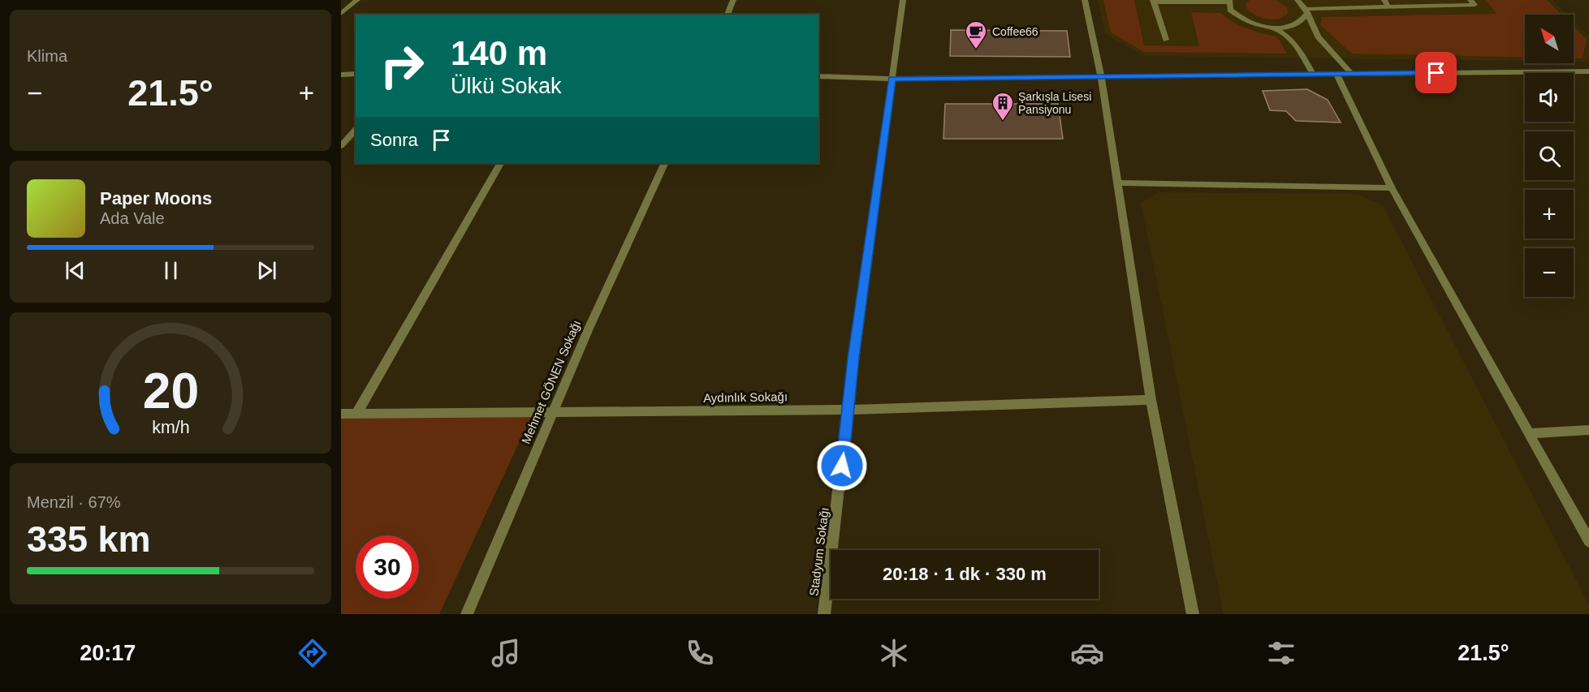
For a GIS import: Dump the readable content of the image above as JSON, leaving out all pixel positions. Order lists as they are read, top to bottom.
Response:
{
  "streets": {
    "street": ["Mehmet GÖNEN Sokağı", "Aydınlık Sokağı", "Stadyum Sokağı"]
  },
  "crossings": [
    ["Mehmet GÖNEN Sokağı", "Aydınlık Sokağı"],
    ["Aydınlık Sokağı", "Stadyum Sokağı"]
  ],
  "places": {
    "cafe": ["Coffee66"],
    "building": ["Şarkışla Lisesi Pansiyonu"]
  },
  "north": "top left",
  "page": {
    "tile": [
      "Klima",
      ["Menzil · 67%", "335 km"]
    ],
    "map_buttons": ["+", "−"],
    "turn": ["140 m", "Ülkü Sokak"],
    "heat": ["−", "21.5°", "+"],
    "then": "Sonra",
    "song": ["Paper Moons", "Ada Vale"],
    "limit": "30",
    "trip": "20:18 · 1 dk · 330 m",
    "tabs": ["20:17", "21.5°"],
    "gauge": ["20", "km/h"]
  }
}
